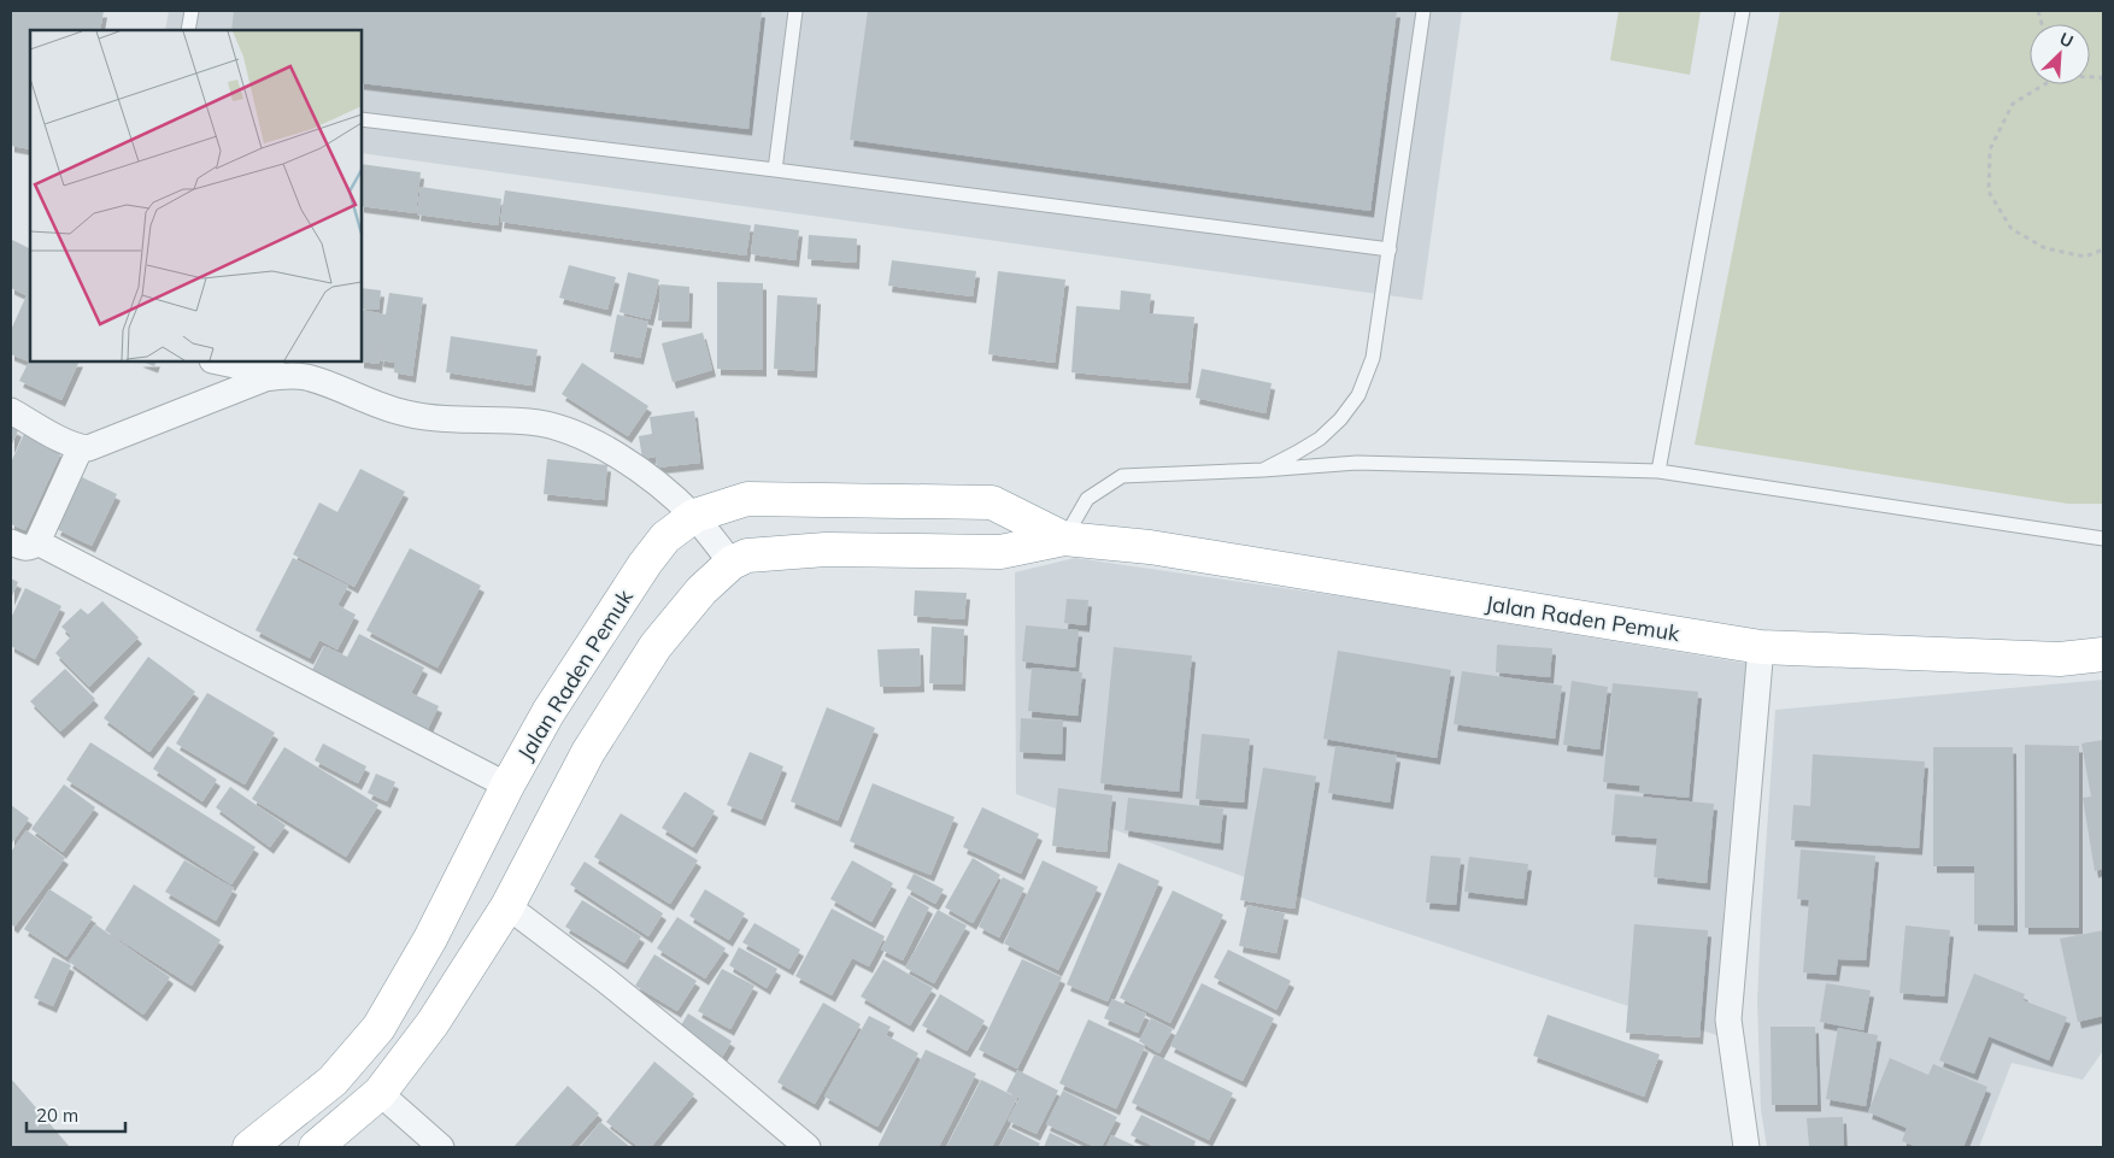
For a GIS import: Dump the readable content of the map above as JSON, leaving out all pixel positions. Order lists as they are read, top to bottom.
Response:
{
  "streets": {
    "highway": ["Jalan Raden Pemuk"]
  },
  "scale_bar": "20 m",
  "north": "top right"
}
